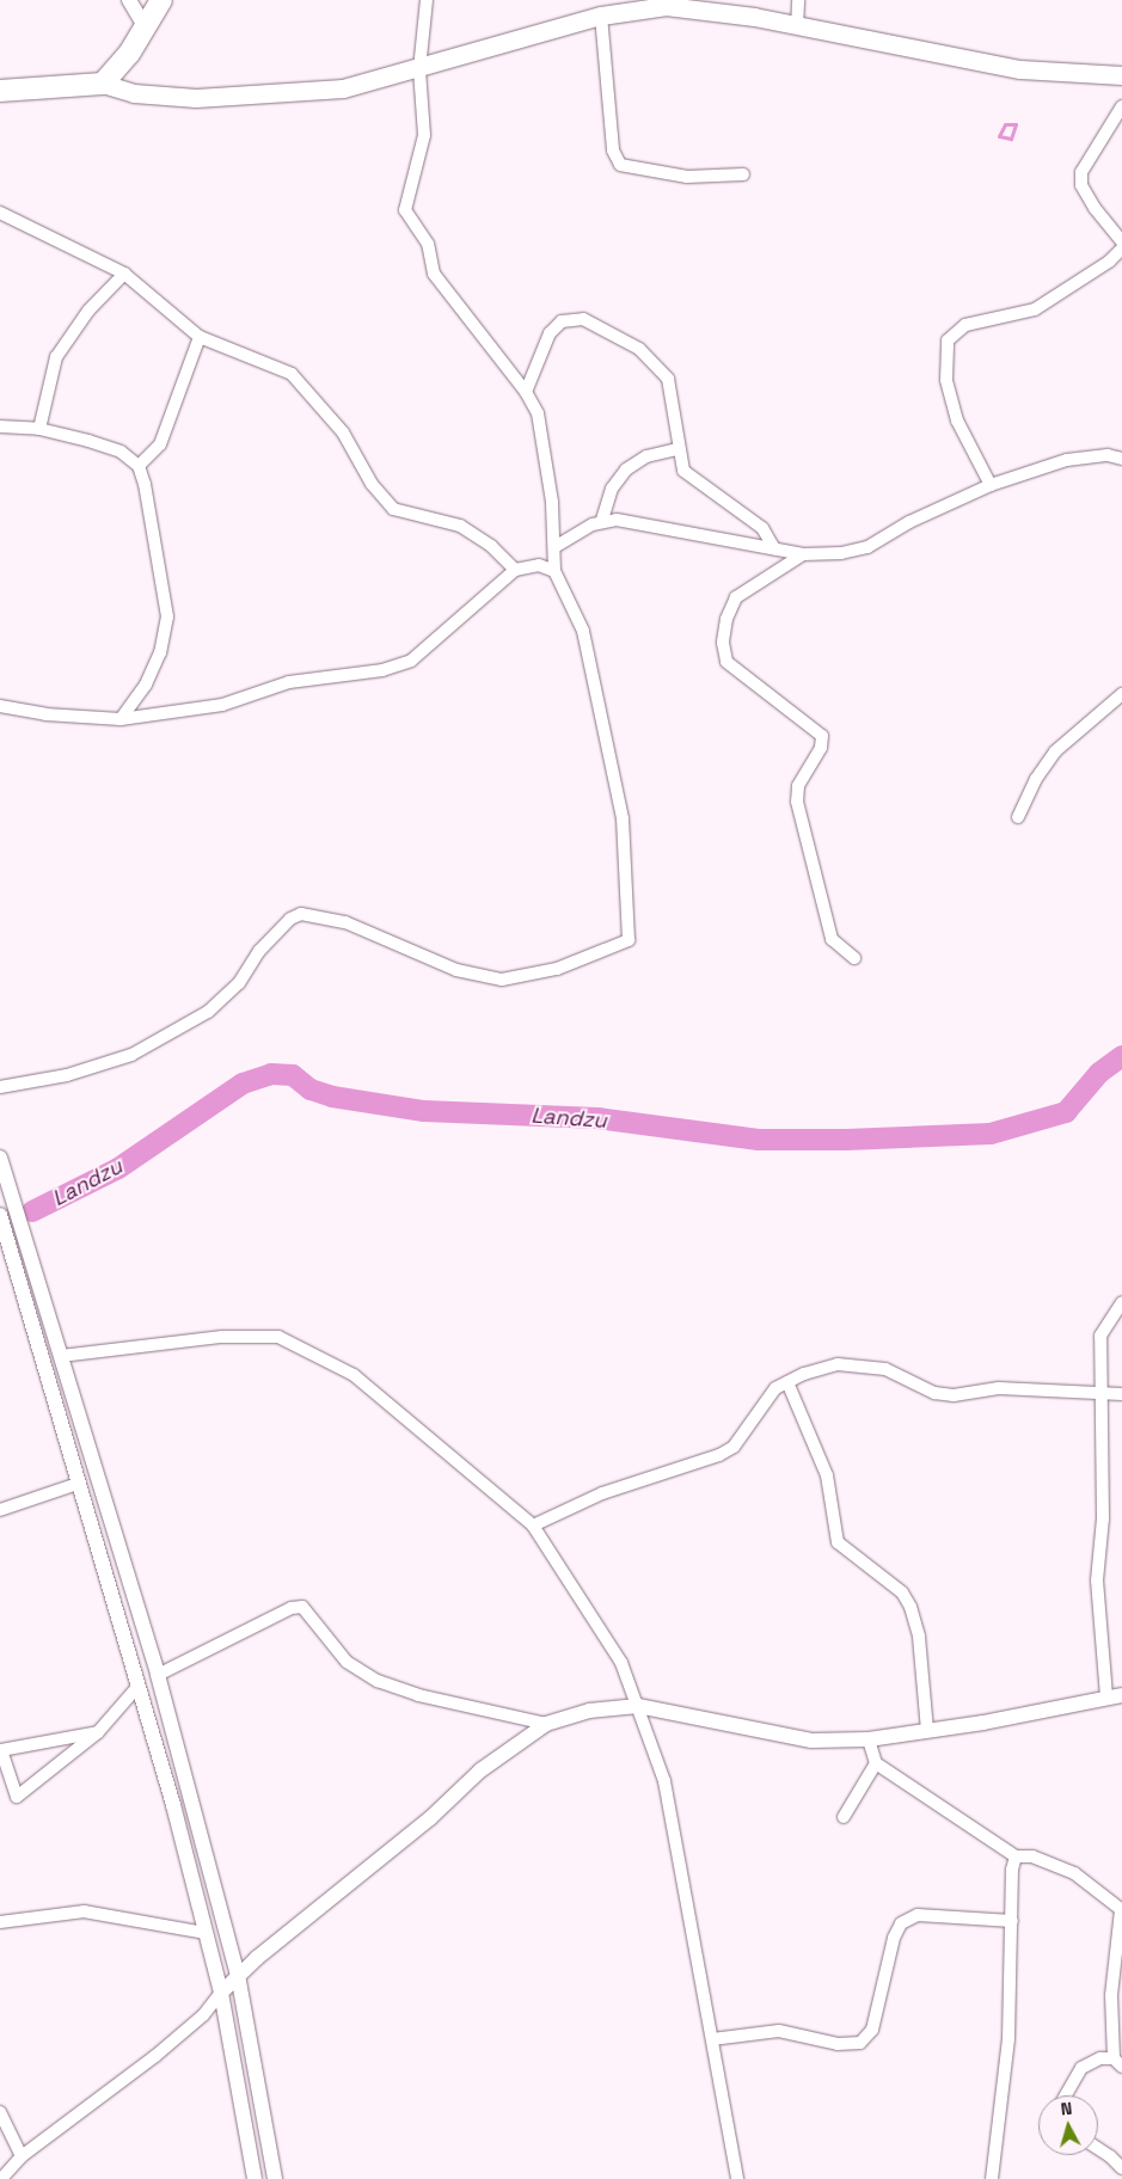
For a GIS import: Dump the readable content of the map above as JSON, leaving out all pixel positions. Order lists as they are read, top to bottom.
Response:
{
  "water": ["Landzu"],
  "north": "top"
}
